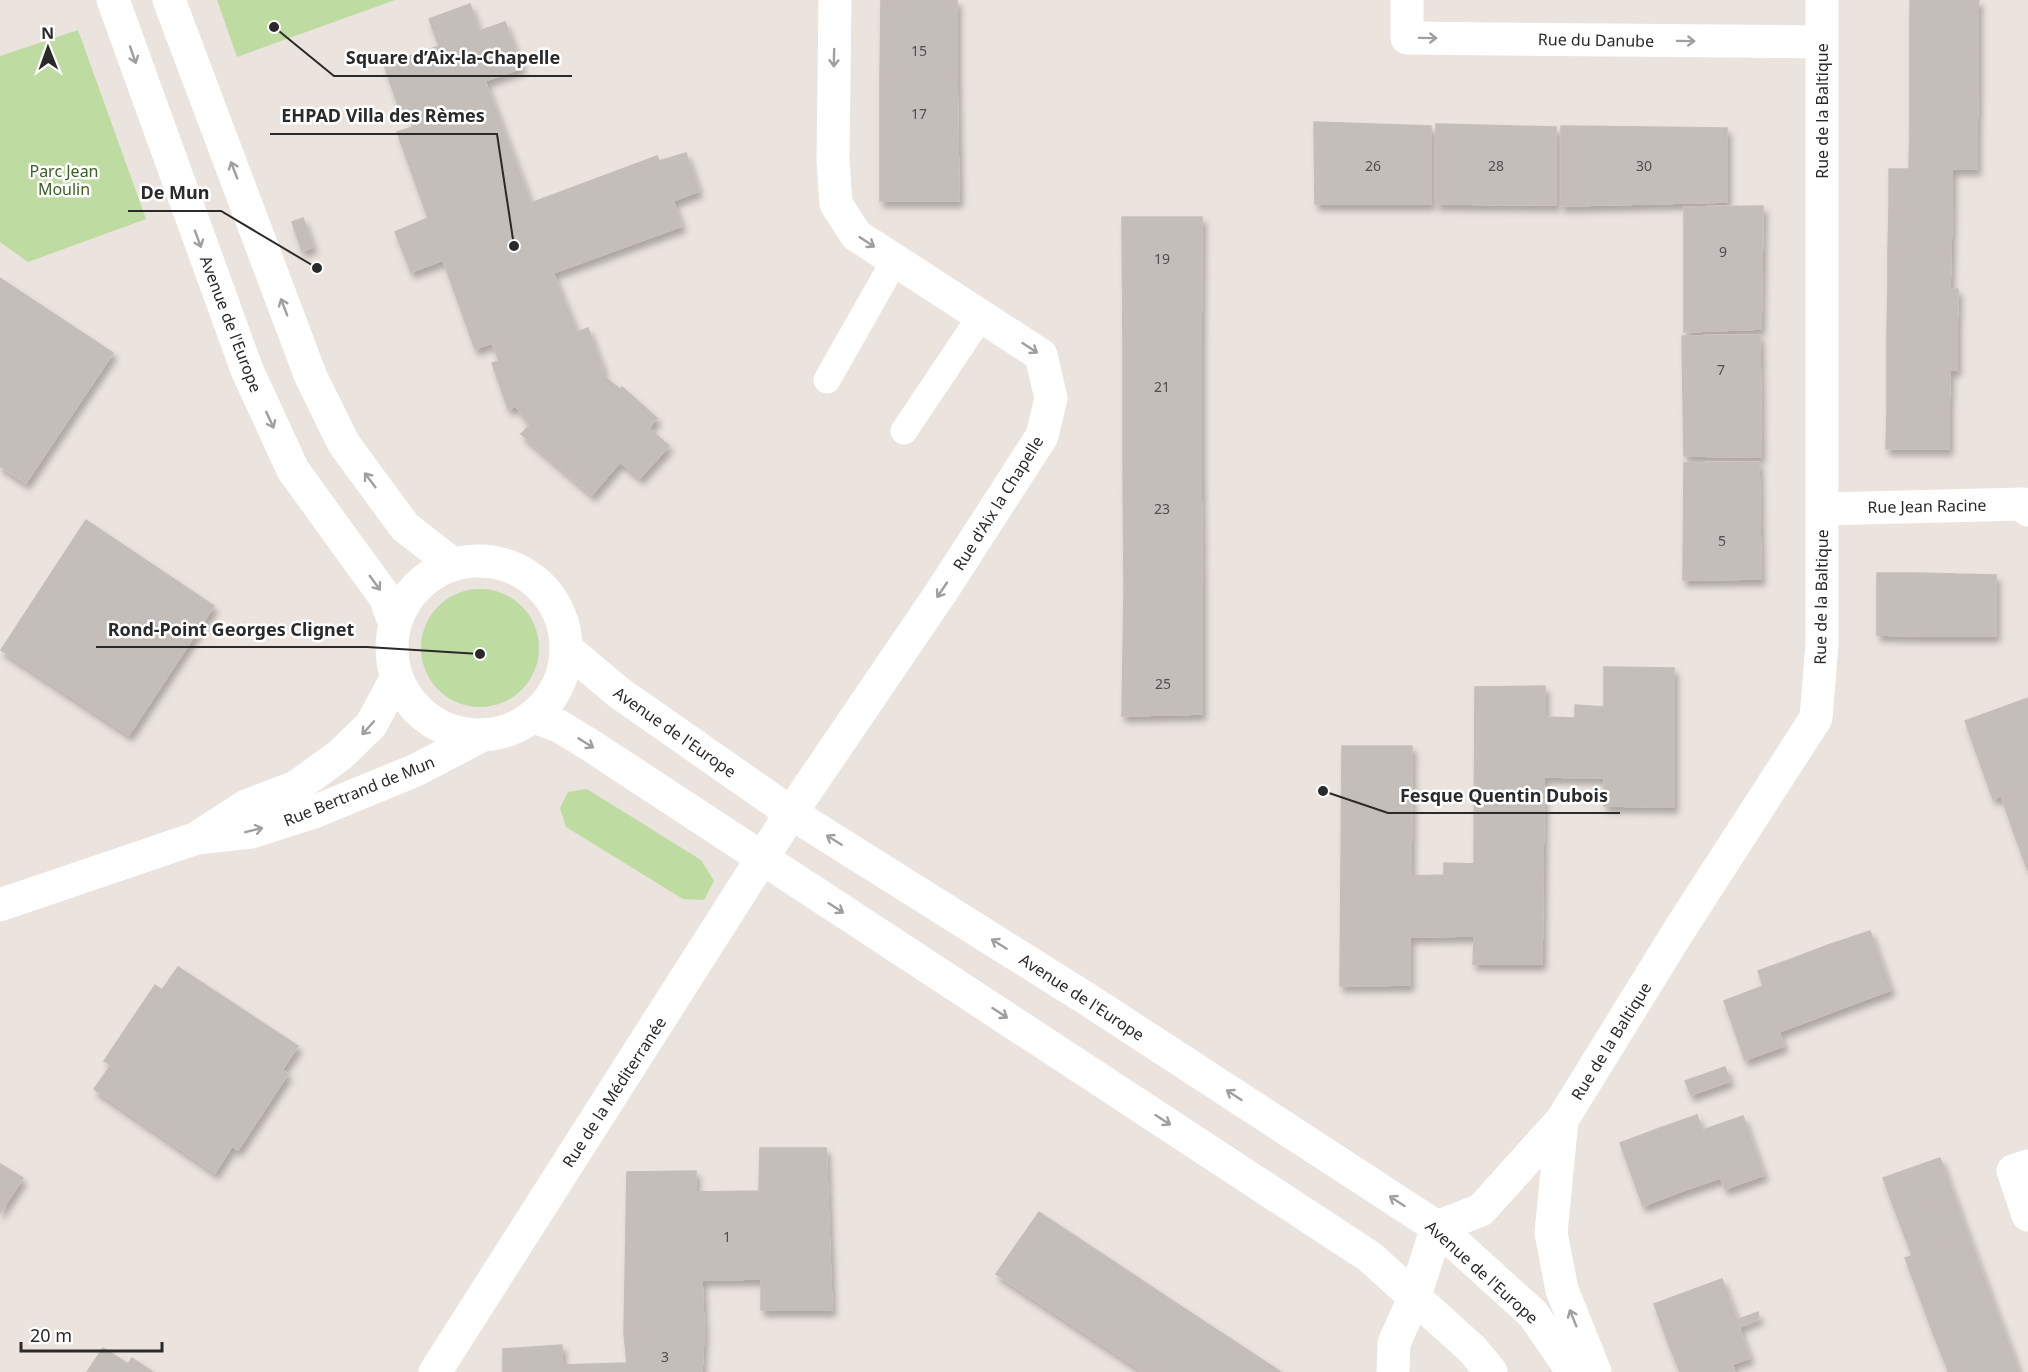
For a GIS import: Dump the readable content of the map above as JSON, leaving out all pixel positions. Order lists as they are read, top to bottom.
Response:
{
  "streets": {
    "street": [
      "Rue du Danube",
      "Rue de la Baltique",
      "Avenue de l'Europe",
      "Rue d'Aix la Chapelle",
      "Rue Jean Racine",
      "Rue Bertrand de Mun",
      "Rue de la Méditerranée"
    ]
  },
  "crossings": [
    ["Rue du Danube", "Rue de la Baltique"],
    ["Rue de la Baltique", "Avenue de l'Europe"],
    ["Rue de la Baltique", "Rue Jean Racine"],
    ["Avenue de l'Europe", "Rue d'Aix la Chapelle"],
    ["Avenue de l'Europe", "Rue Bertrand de Mun"],
    ["Avenue de l'Europe", "Rue de la Méditerranée"],
    ["Rue d'Aix la Chapelle", "Rue de la Méditerranée"]
  ],
  "one_way": ["Rue du Danube", "Rue d'Aix la Chapelle"],
  "parks": ["Parc Jean Moulin"],
  "places": [
    "Square d’Aix-la-Chapelle",
    "EHPAD Villa des Rèmes",
    "De Mun",
    "Rond-Point Georges Clignet",
    "Fesque Quentin Dubois"
  ],
  "house_numbers": [
    "15",
    "17",
    "26",
    "28",
    "30",
    "9",
    "19",
    "7",
    "21",
    "23",
    "5",
    "25",
    "1",
    "3"
  ],
  "scale_bar": "20 m",
  "north": "top"
}
